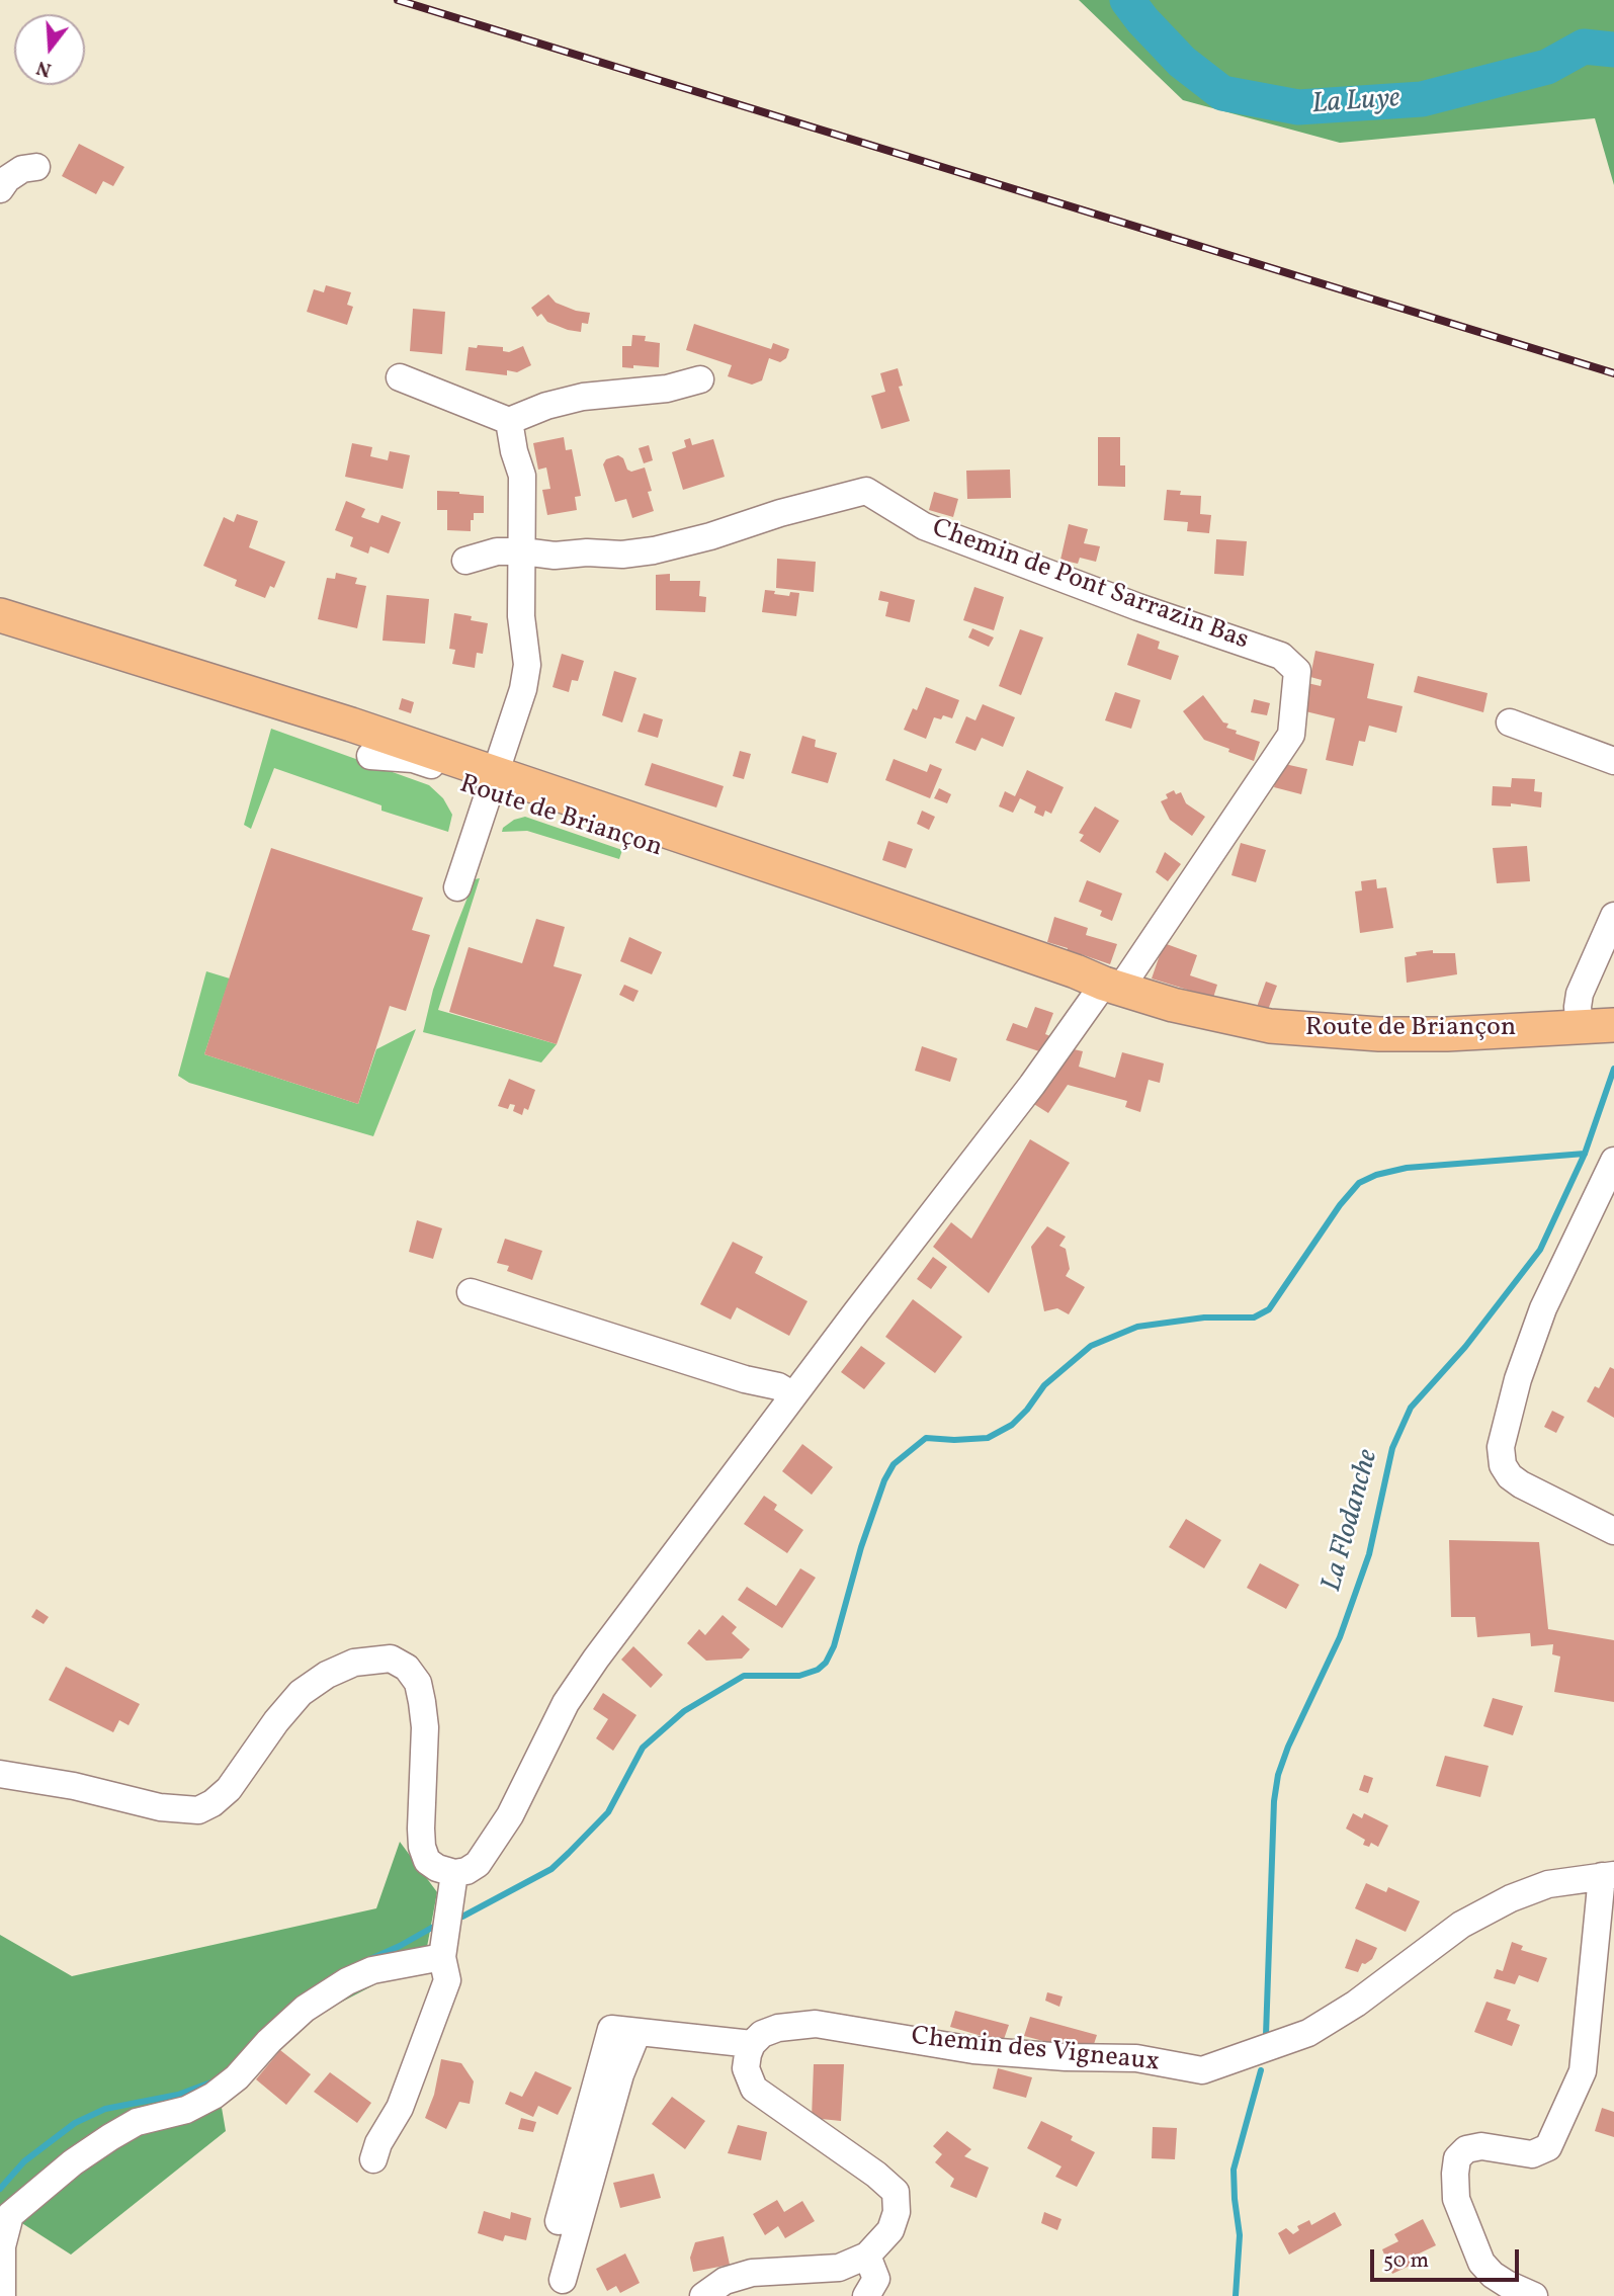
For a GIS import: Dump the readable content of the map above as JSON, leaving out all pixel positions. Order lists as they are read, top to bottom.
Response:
{
  "streets": {
    "main road": ["Route de Briançon"],
    "street": ["Chemin de Pont Sarrazin Bas", "Chemin des Vigneaux"]
  },
  "crossings": [
    ["Chemin de Pont Sarrazin Bas", "Route de Briançon"]
  ],
  "water": ["La Luye", "La Flodanche"],
  "scale_bar": "50 m",
  "north": "bottom"
}
